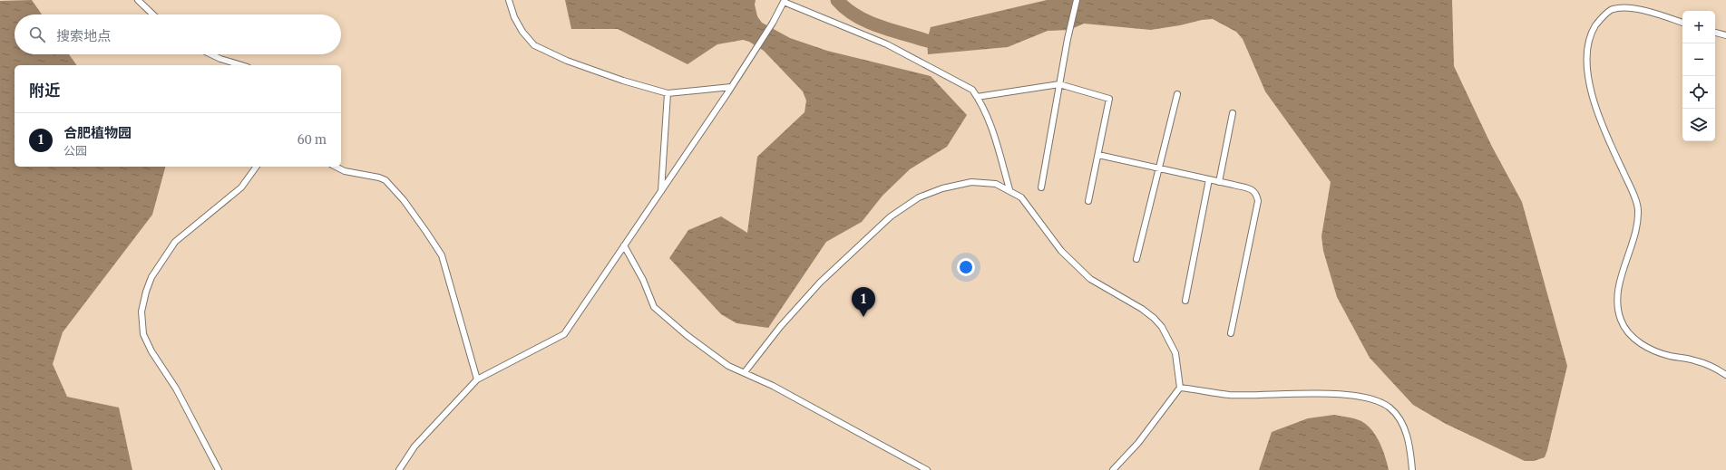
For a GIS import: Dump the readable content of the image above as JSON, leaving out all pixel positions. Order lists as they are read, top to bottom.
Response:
{
  "page": {
    "map_buttons": ["+", "−"],
    "search": "搜索地点",
    "heading": "附近",
    "list": [
      {
        "mark": "1",
        "name": "合肥植物园",
        "note": "公园",
        "value": "60 m"
      }
    ],
    "pins": "1"
  }
}
